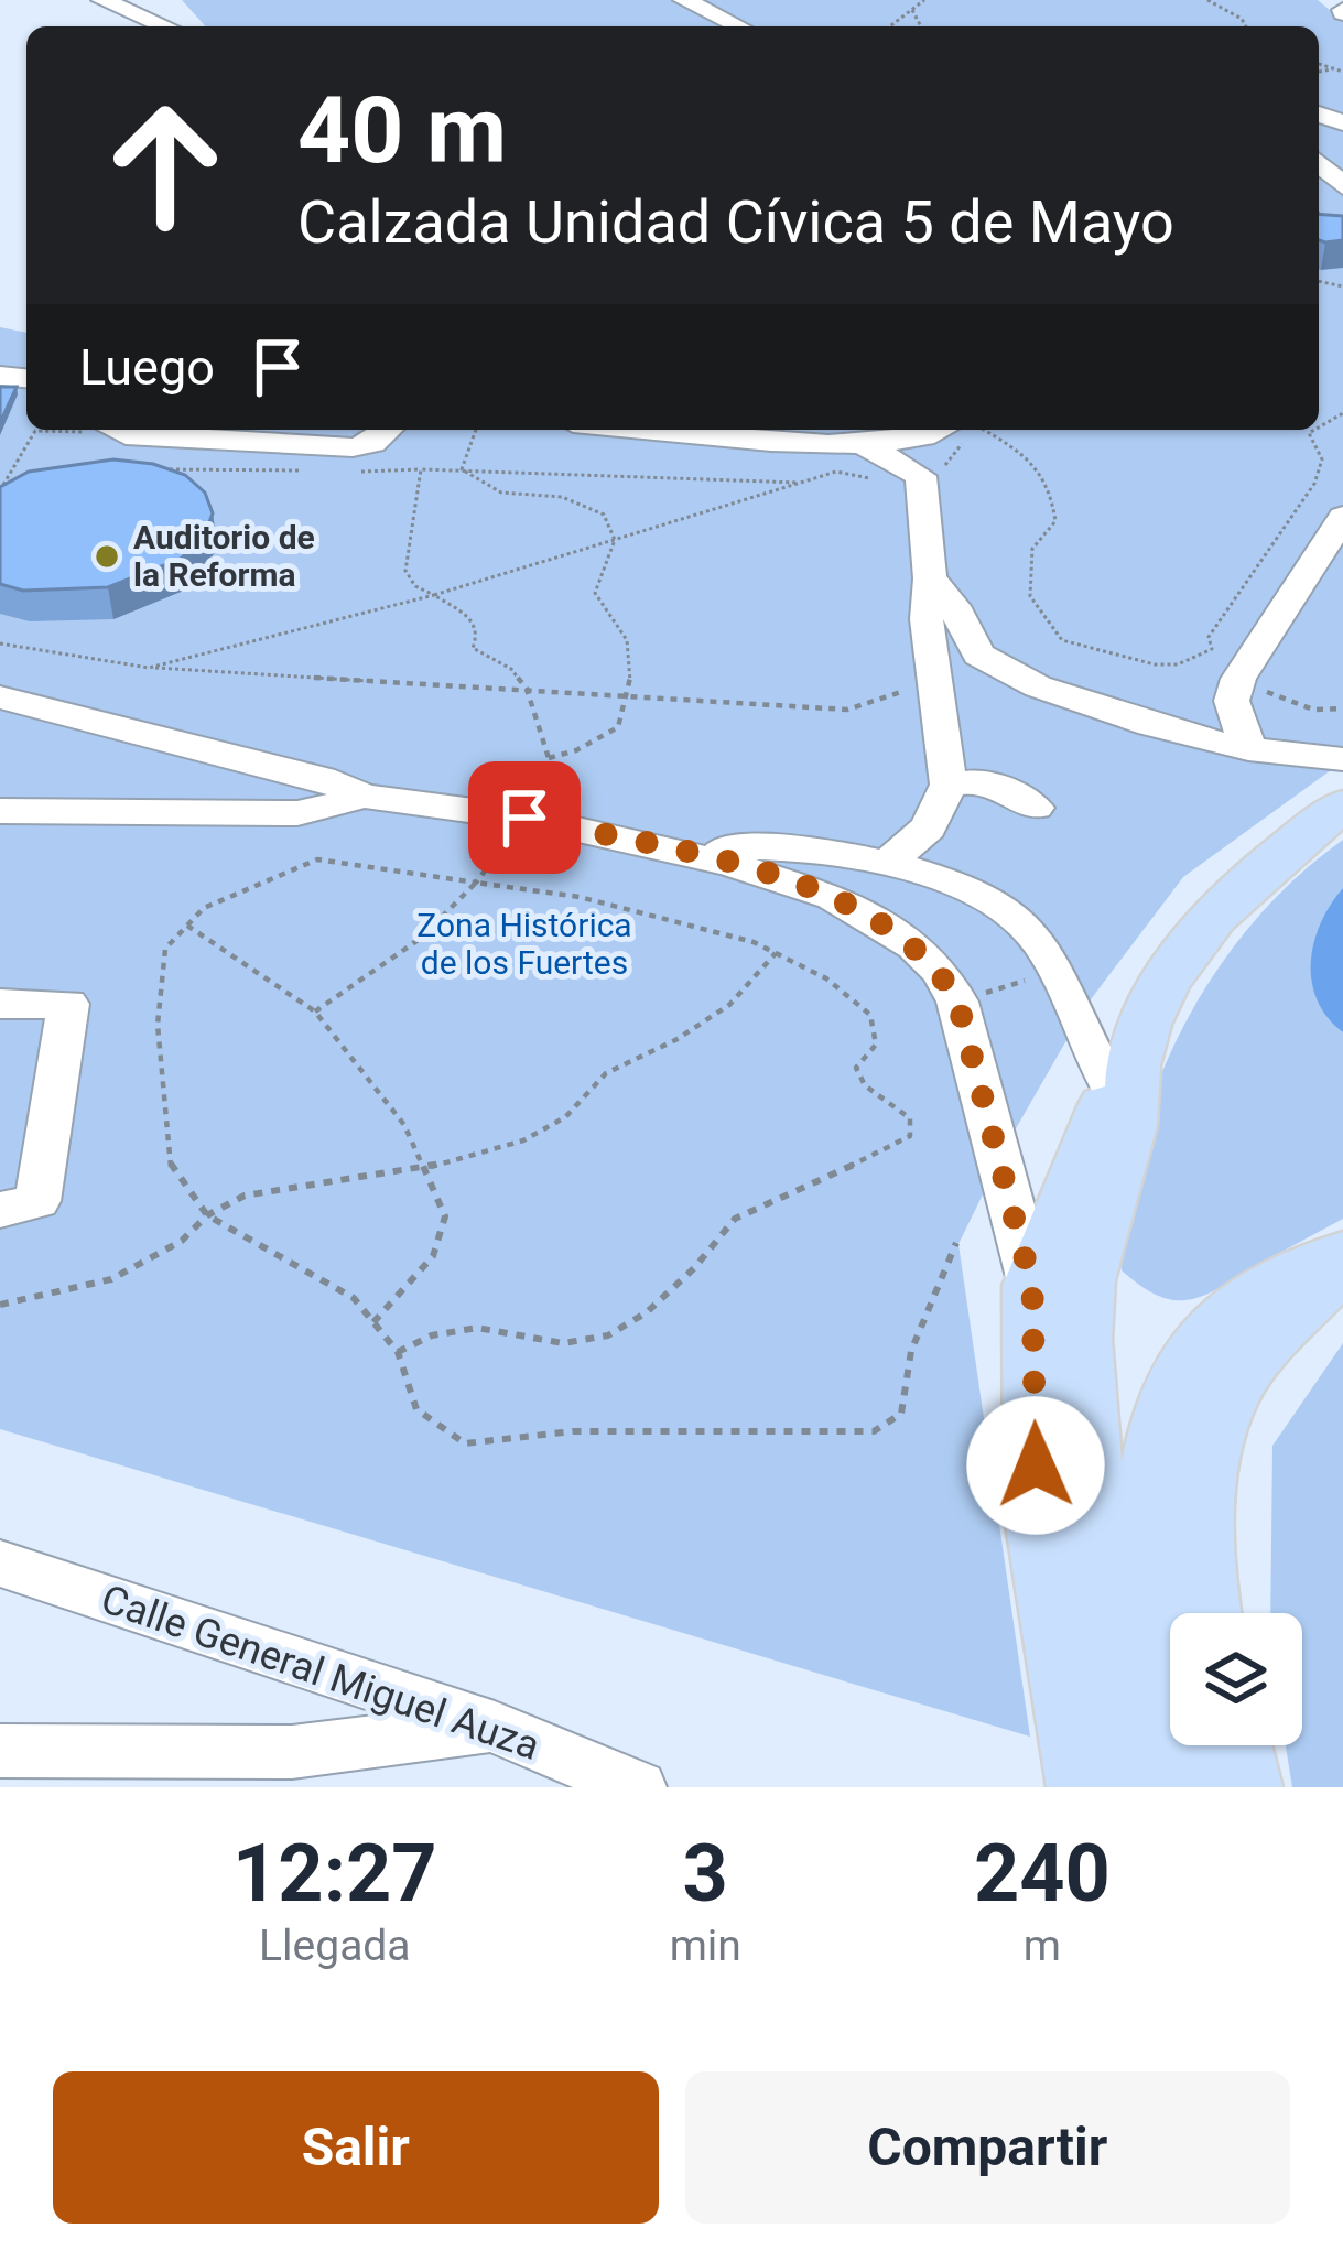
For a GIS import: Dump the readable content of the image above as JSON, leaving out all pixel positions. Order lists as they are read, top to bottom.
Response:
{
  "streets": {
    "street": ["Calle General Miguel Auza"]
  },
  "parks": ["Zona Histórica de los Fuertes"],
  "places": ["Auditorio de la Reforma"],
  "page": {
    "turn": ["40 m", "Calzada Unidad Cívica 5 de Mayo"],
    "then": "Luego",
    "eta": [
      "12:27",
      "Llegada",
      "3",
      "min",
      "240",
      "m"
    ],
    "buttons": ["Salir", "Compartir"]
  }
}
